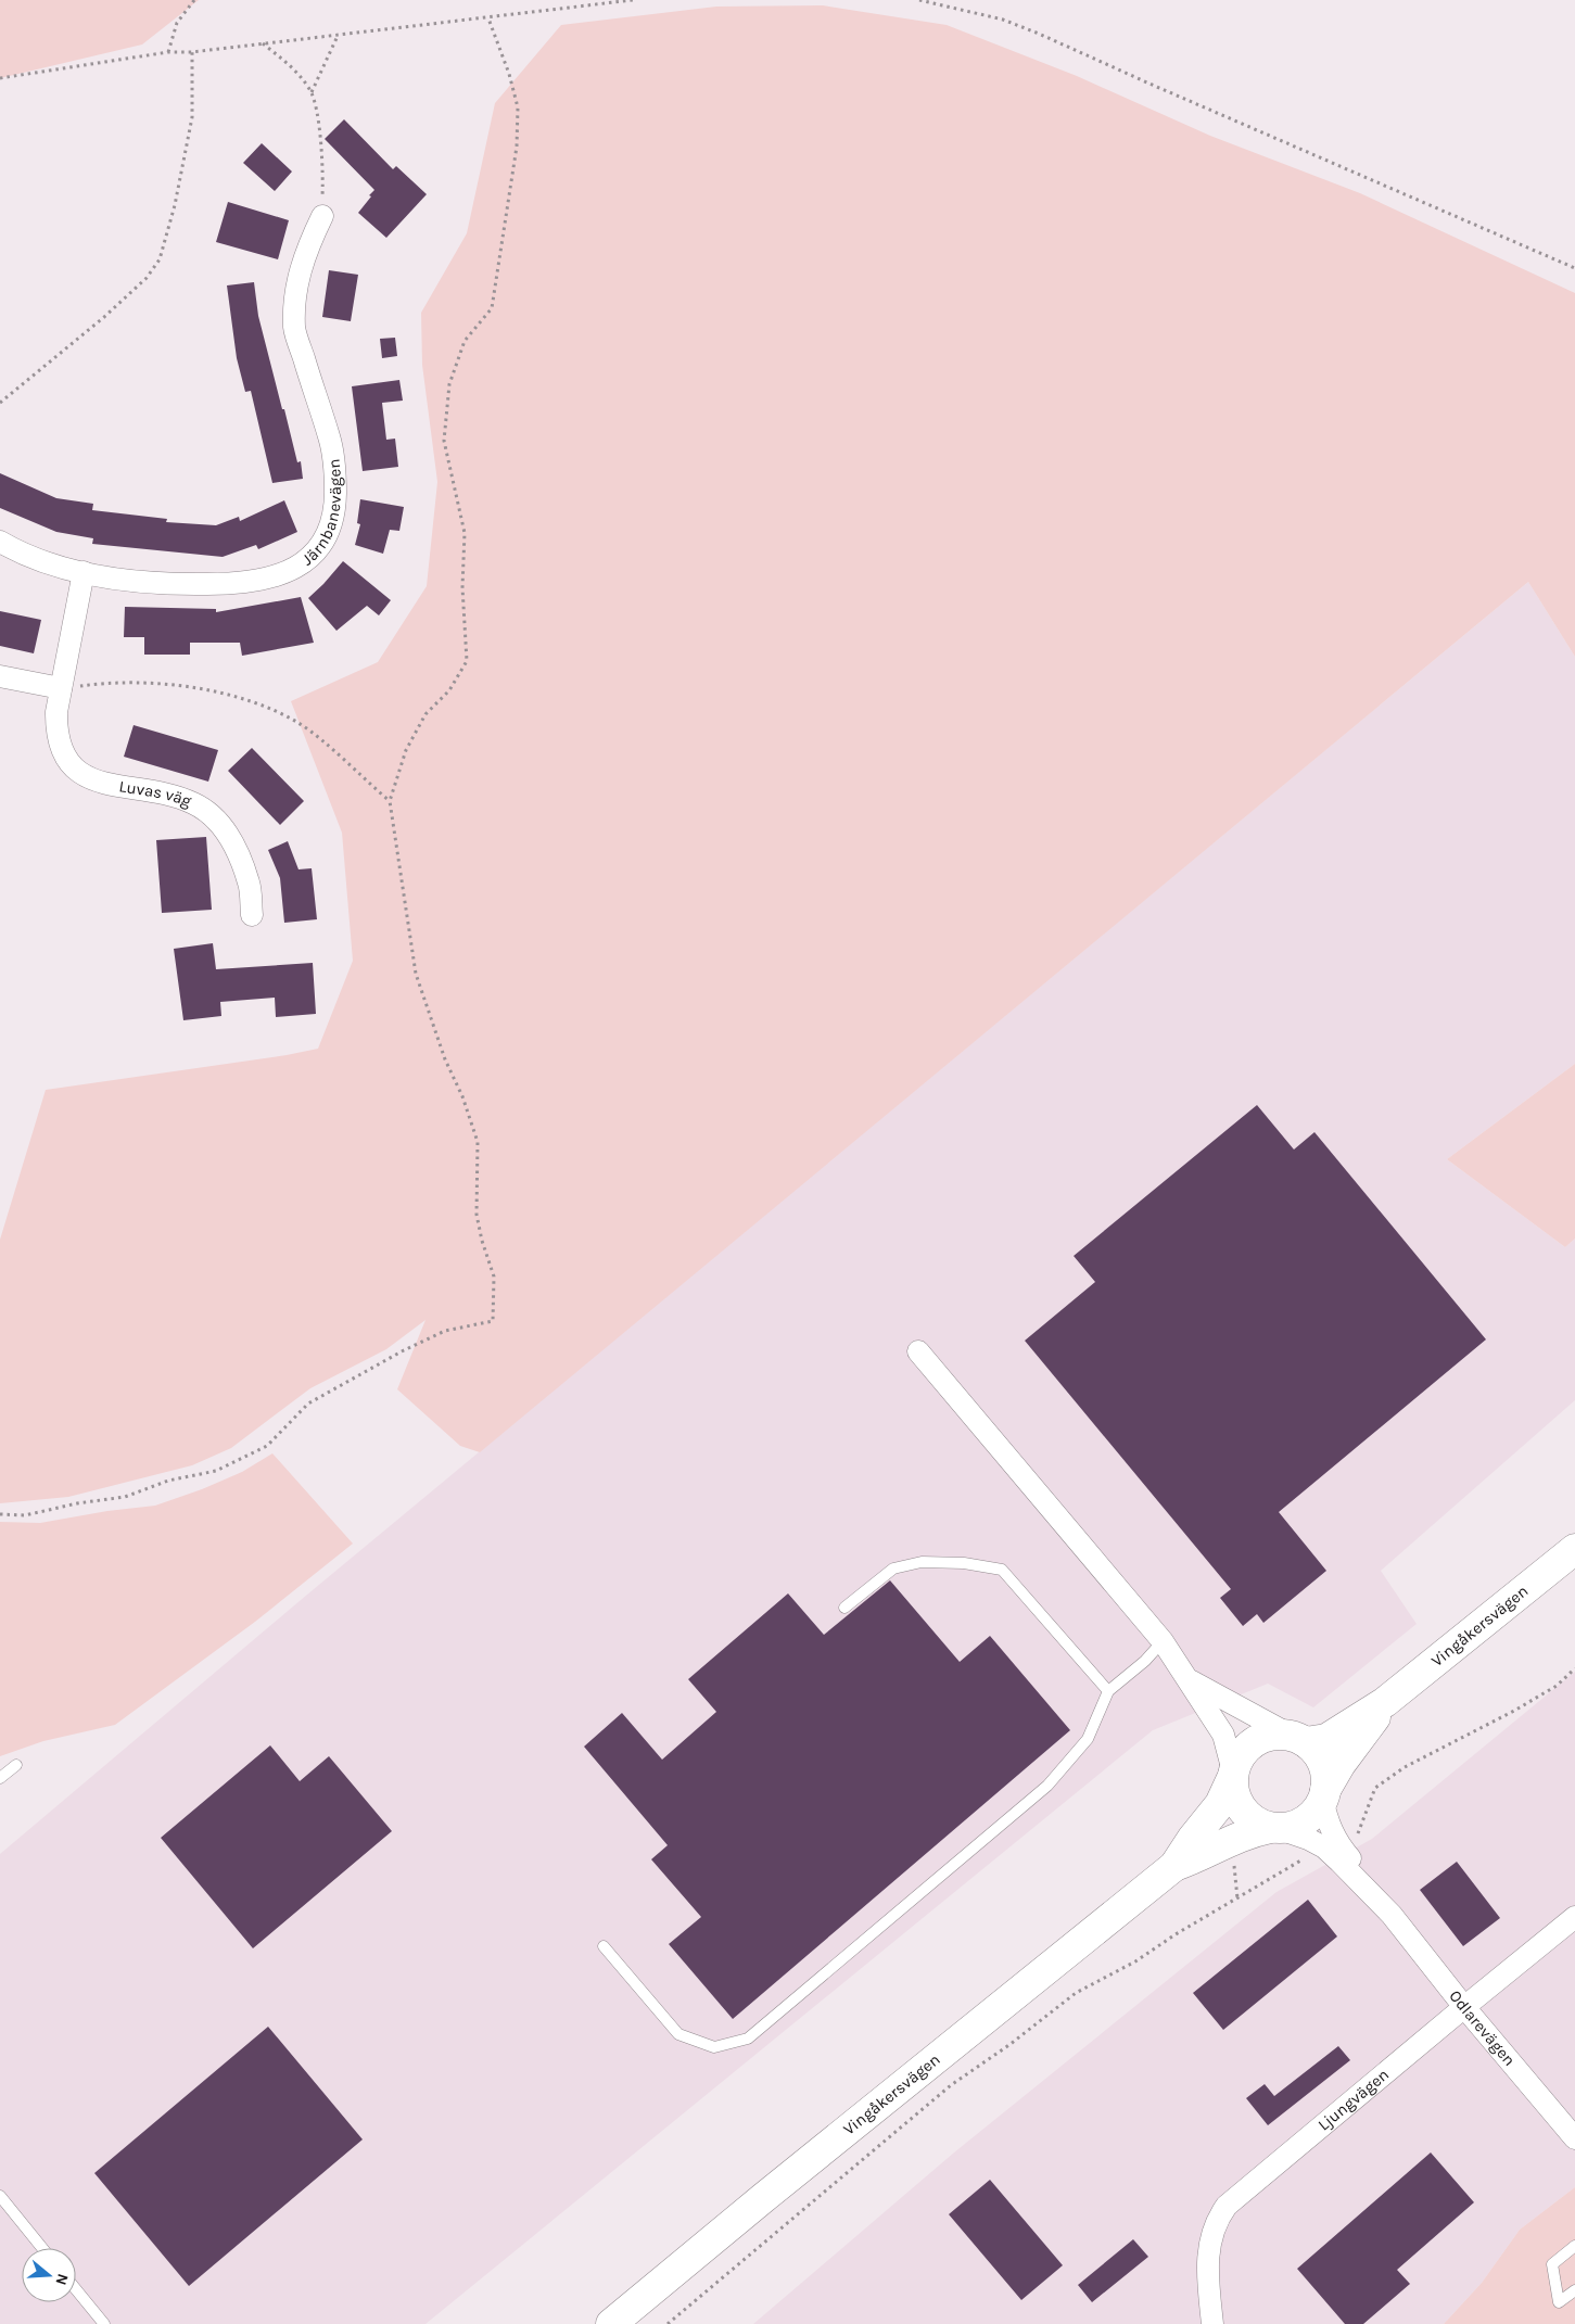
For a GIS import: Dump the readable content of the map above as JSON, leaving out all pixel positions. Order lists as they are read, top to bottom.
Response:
{
  "streets": {
    "main road": ["Vingåkersvägen"],
    "street": [
      "Järnbanevägen",
      "Luvas väg",
      "Odlarevägen",
      "Ljungvägen"
    ]
  },
  "crossings": [
    ["Järnbanevägen", "Luvas väg"],
    ["Vingåkersvägen", "Odlarevägen"],
    ["Odlarevägen", "Ljungvägen"]
  ],
  "north": "right"
}
